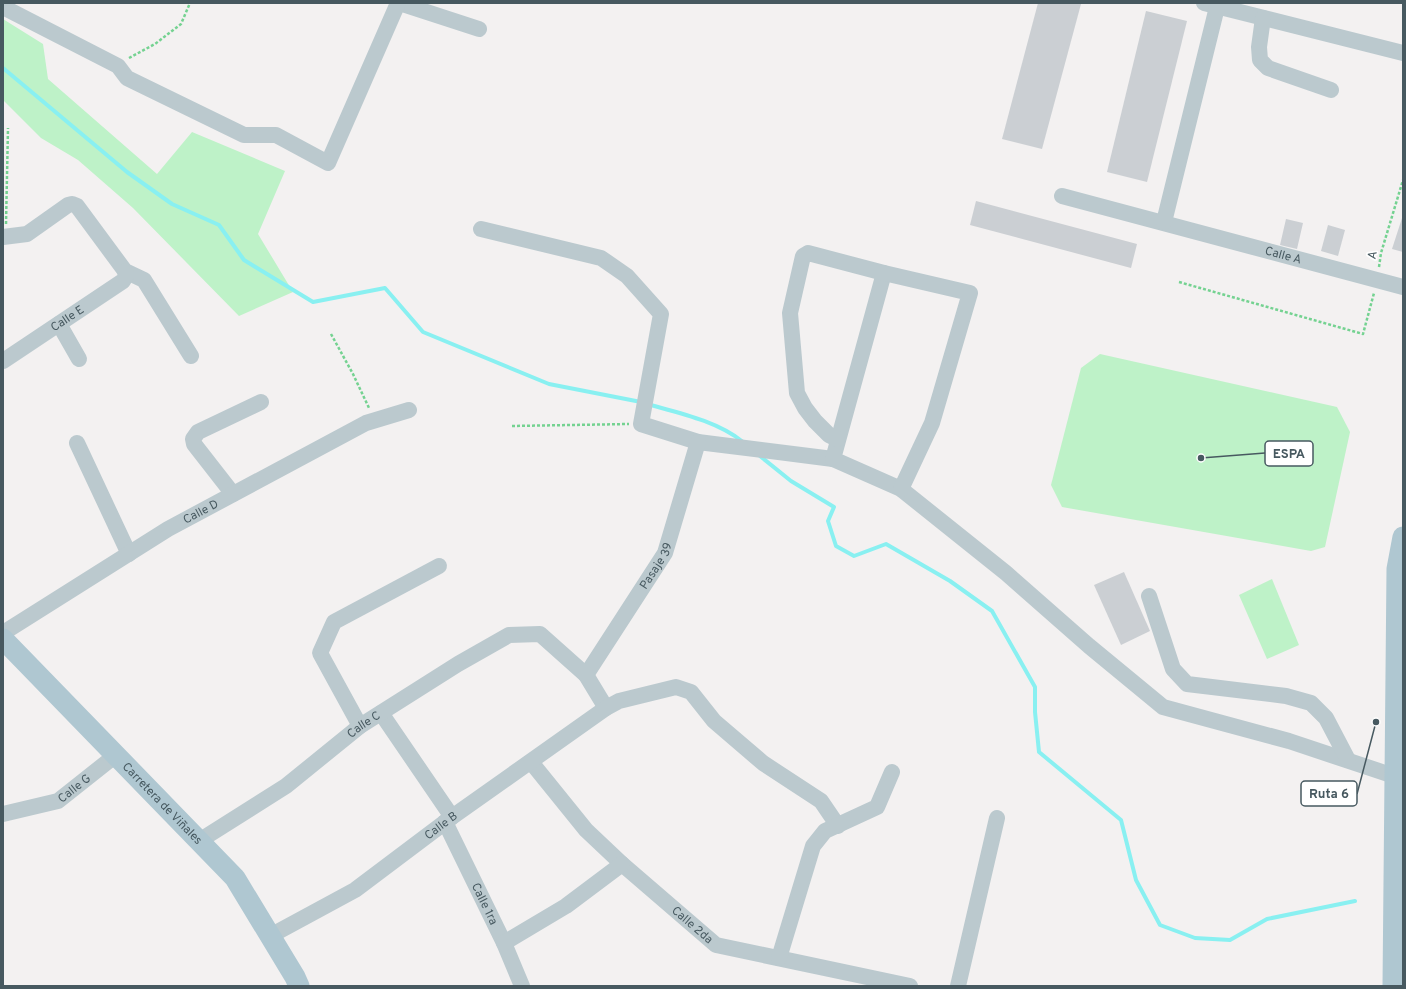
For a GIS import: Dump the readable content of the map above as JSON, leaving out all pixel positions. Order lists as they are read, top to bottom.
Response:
{
  "streets": {
    "main road": ["Carretera de Viñales"],
    "street": [
      "Calle A",
      "Calle E",
      "Calle D",
      "Pasaje 39",
      "Calle C",
      "Calle G",
      "Calle B",
      "Calle 1ra",
      "Calle 2da"
    ],
    "path": ["A"]
  },
  "crossings": [
    ["Calle A", "A"],
    ["Pasaje 39", "Calle C"],
    ["Calle C", "Carretera de Viñales"],
    ["Calle C", "Calle 1ra"],
    ["Calle G", "Carretera de Viñales"],
    ["Carretera de Viñales", "Calle B"],
    ["Calle B", "Calle 1ra"],
    ["Calle B", "Calle 2da"]
  ],
  "places": ["ESPA", "Ruta 6"]
}
